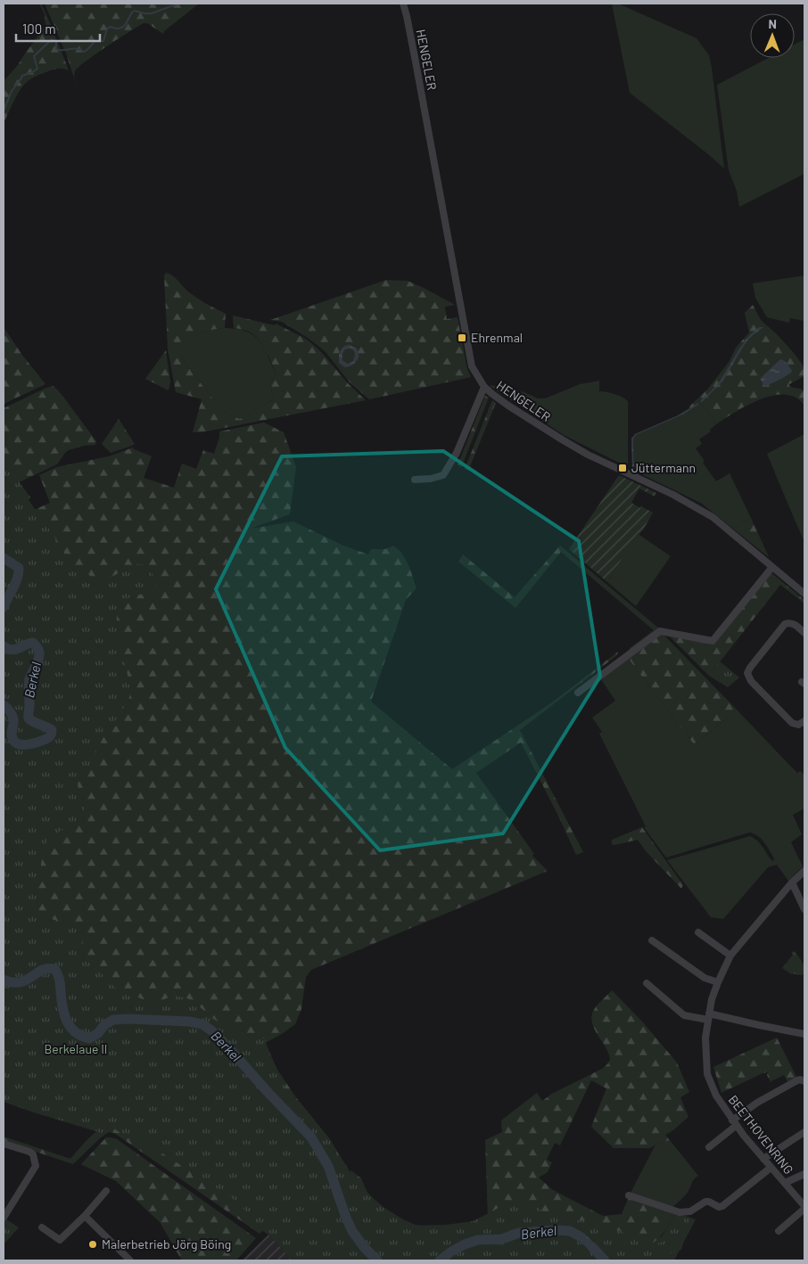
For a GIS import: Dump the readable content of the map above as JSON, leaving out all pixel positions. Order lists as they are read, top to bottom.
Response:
{
  "streets": {
    "street": ["HENGELER", "BEETHOVENRING"]
  },
  "water": ["Berkel"],
  "parks": ["Berkelaue II"],
  "places": {
    "transit": ["Ehrenmal", "Jüttermann"],
    "other": ["Malerbetrieb Jörg Böing"]
  },
  "scale_bar": "100 m",
  "north": "top"
}
